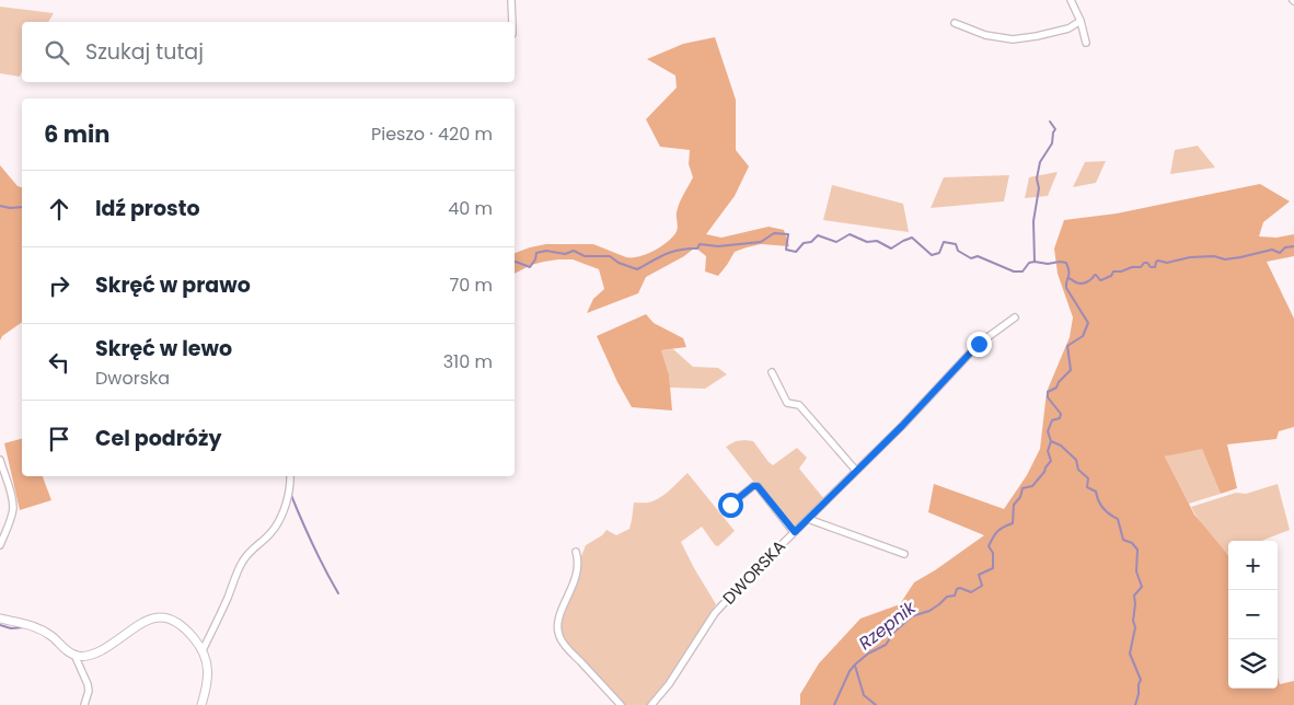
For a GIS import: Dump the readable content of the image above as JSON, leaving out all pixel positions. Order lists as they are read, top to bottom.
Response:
{
  "streets": {
    "street": ["DWORSKA"]
  },
  "water": ["Rzepnik"],
  "page": {
    "search": "Szukaj tutaj",
    "heading": ["6 min", "Pieszo · 420 m"],
    "list": [
      ["Idź prosto", "40 m"],
      ["Skręć w prawo", "70 m"],
      ["Skręć w lewo", "Dworska", "310 m"],
      "Cel podróży"
    ],
    "map_buttons": ["+", "−"]
  }
}
